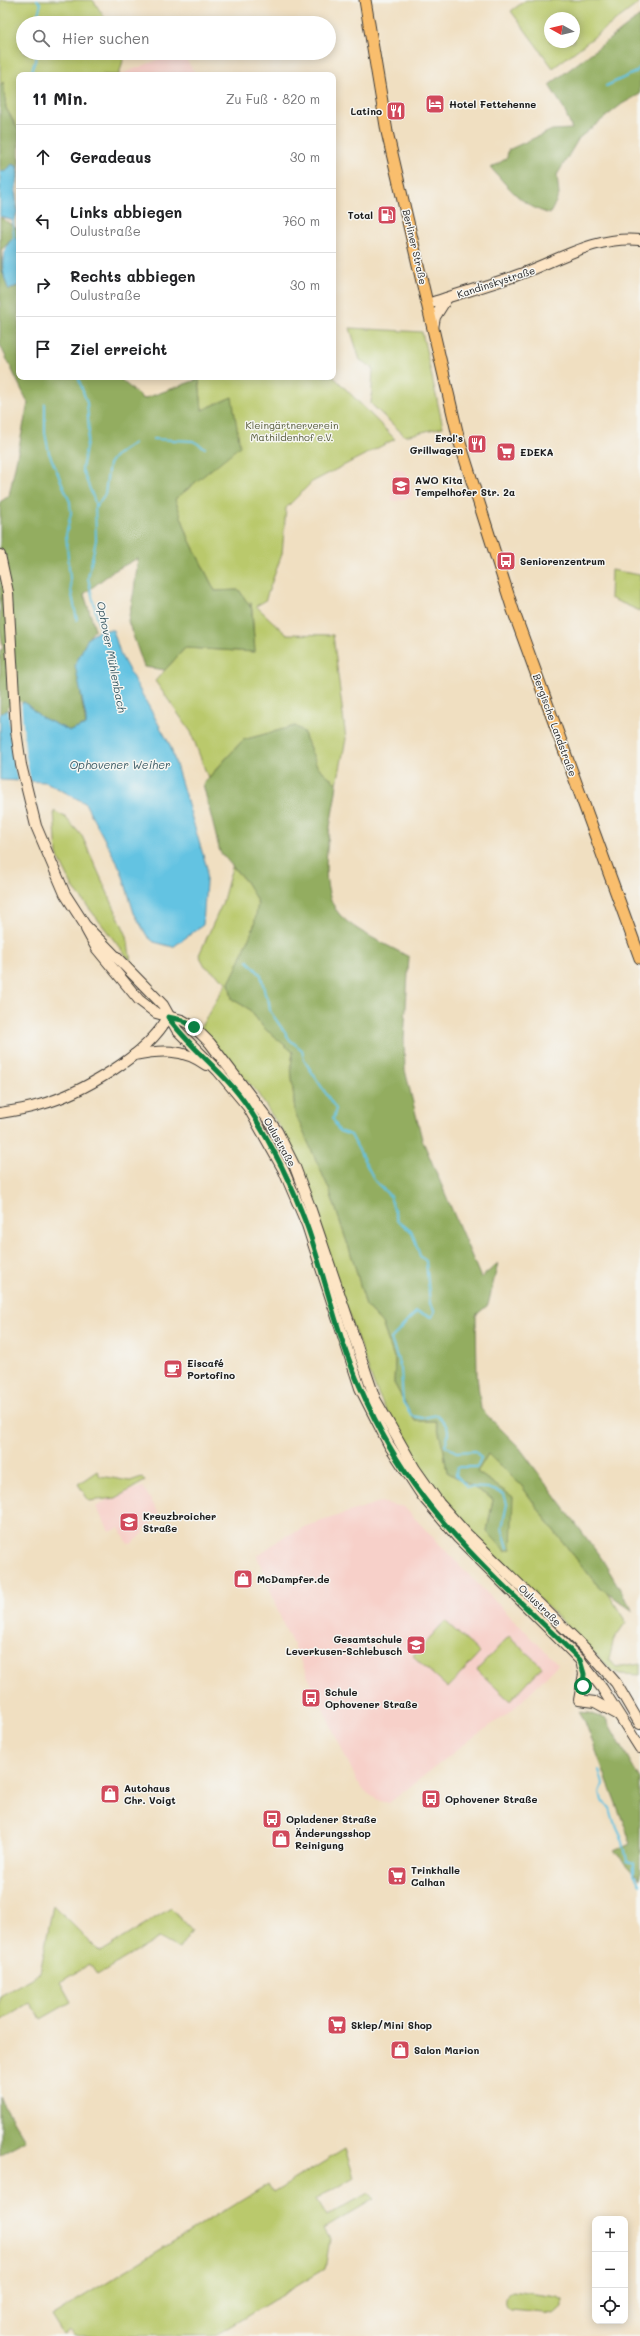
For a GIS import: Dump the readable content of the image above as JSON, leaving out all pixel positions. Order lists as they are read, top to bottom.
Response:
{
  "streets": {
    "main road": [
      "Berliner Straße",
      "Kandinskystraße",
      "Bergische Landstraße",
      "Oulustraße"
    ]
  },
  "crossings": [
    ["Berliner Straße", "Kandinskystraße"],
    ["Berliner Straße", "Bergische Landstraße"]
  ],
  "water": ["Ophover Mühlenbach", "Ophovener Weiher"],
  "parks": ["Kleingärtnerverein Mathildenhof e.V."],
  "places": {
    "hotel": ["Hotel Fettehenne"],
    "restaurant": ["Latino", "Erol's Grillwagen"],
    "fuel station": ["Total"],
    "supermarket": ["EDEKA", "Trinkhalle Calhan", "Sklep/Mini Shop"],
    "school or university": ["AWO Kita Tempelhofer Str. 2a", "Kreuzbroicher Straße", "Gesamtschule Leverkusen-Schlebusch"],
    "bus stop": [
      "Seniorenzentrum",
      "Schule Ophovener Straße",
      "Ophovener Straße",
      "Opladener Straße"
    ],
    "cafe": ["Eiscafé Portofino"],
    "shop": [
      "McDampfer.de",
      "Autohaus Chr. Voigt",
      "Änderungsshop Reinigung",
      "Salon Marion"
    ]
  },
  "north": "left",
  "page": {
    "search": "Hier suchen",
    "heading": ["11 Min.", "Zu Fuß · 820 m"],
    "list": [
      ["Geradeaus", "30 m"],
      ["Links abbiegen", "Oulustraße", "760 m"],
      ["Rechts abbiegen", "Oulustraße", "30 m"],
      "Ziel erreicht"
    ],
    "map_buttons": ["+", "−"]
  }
}
